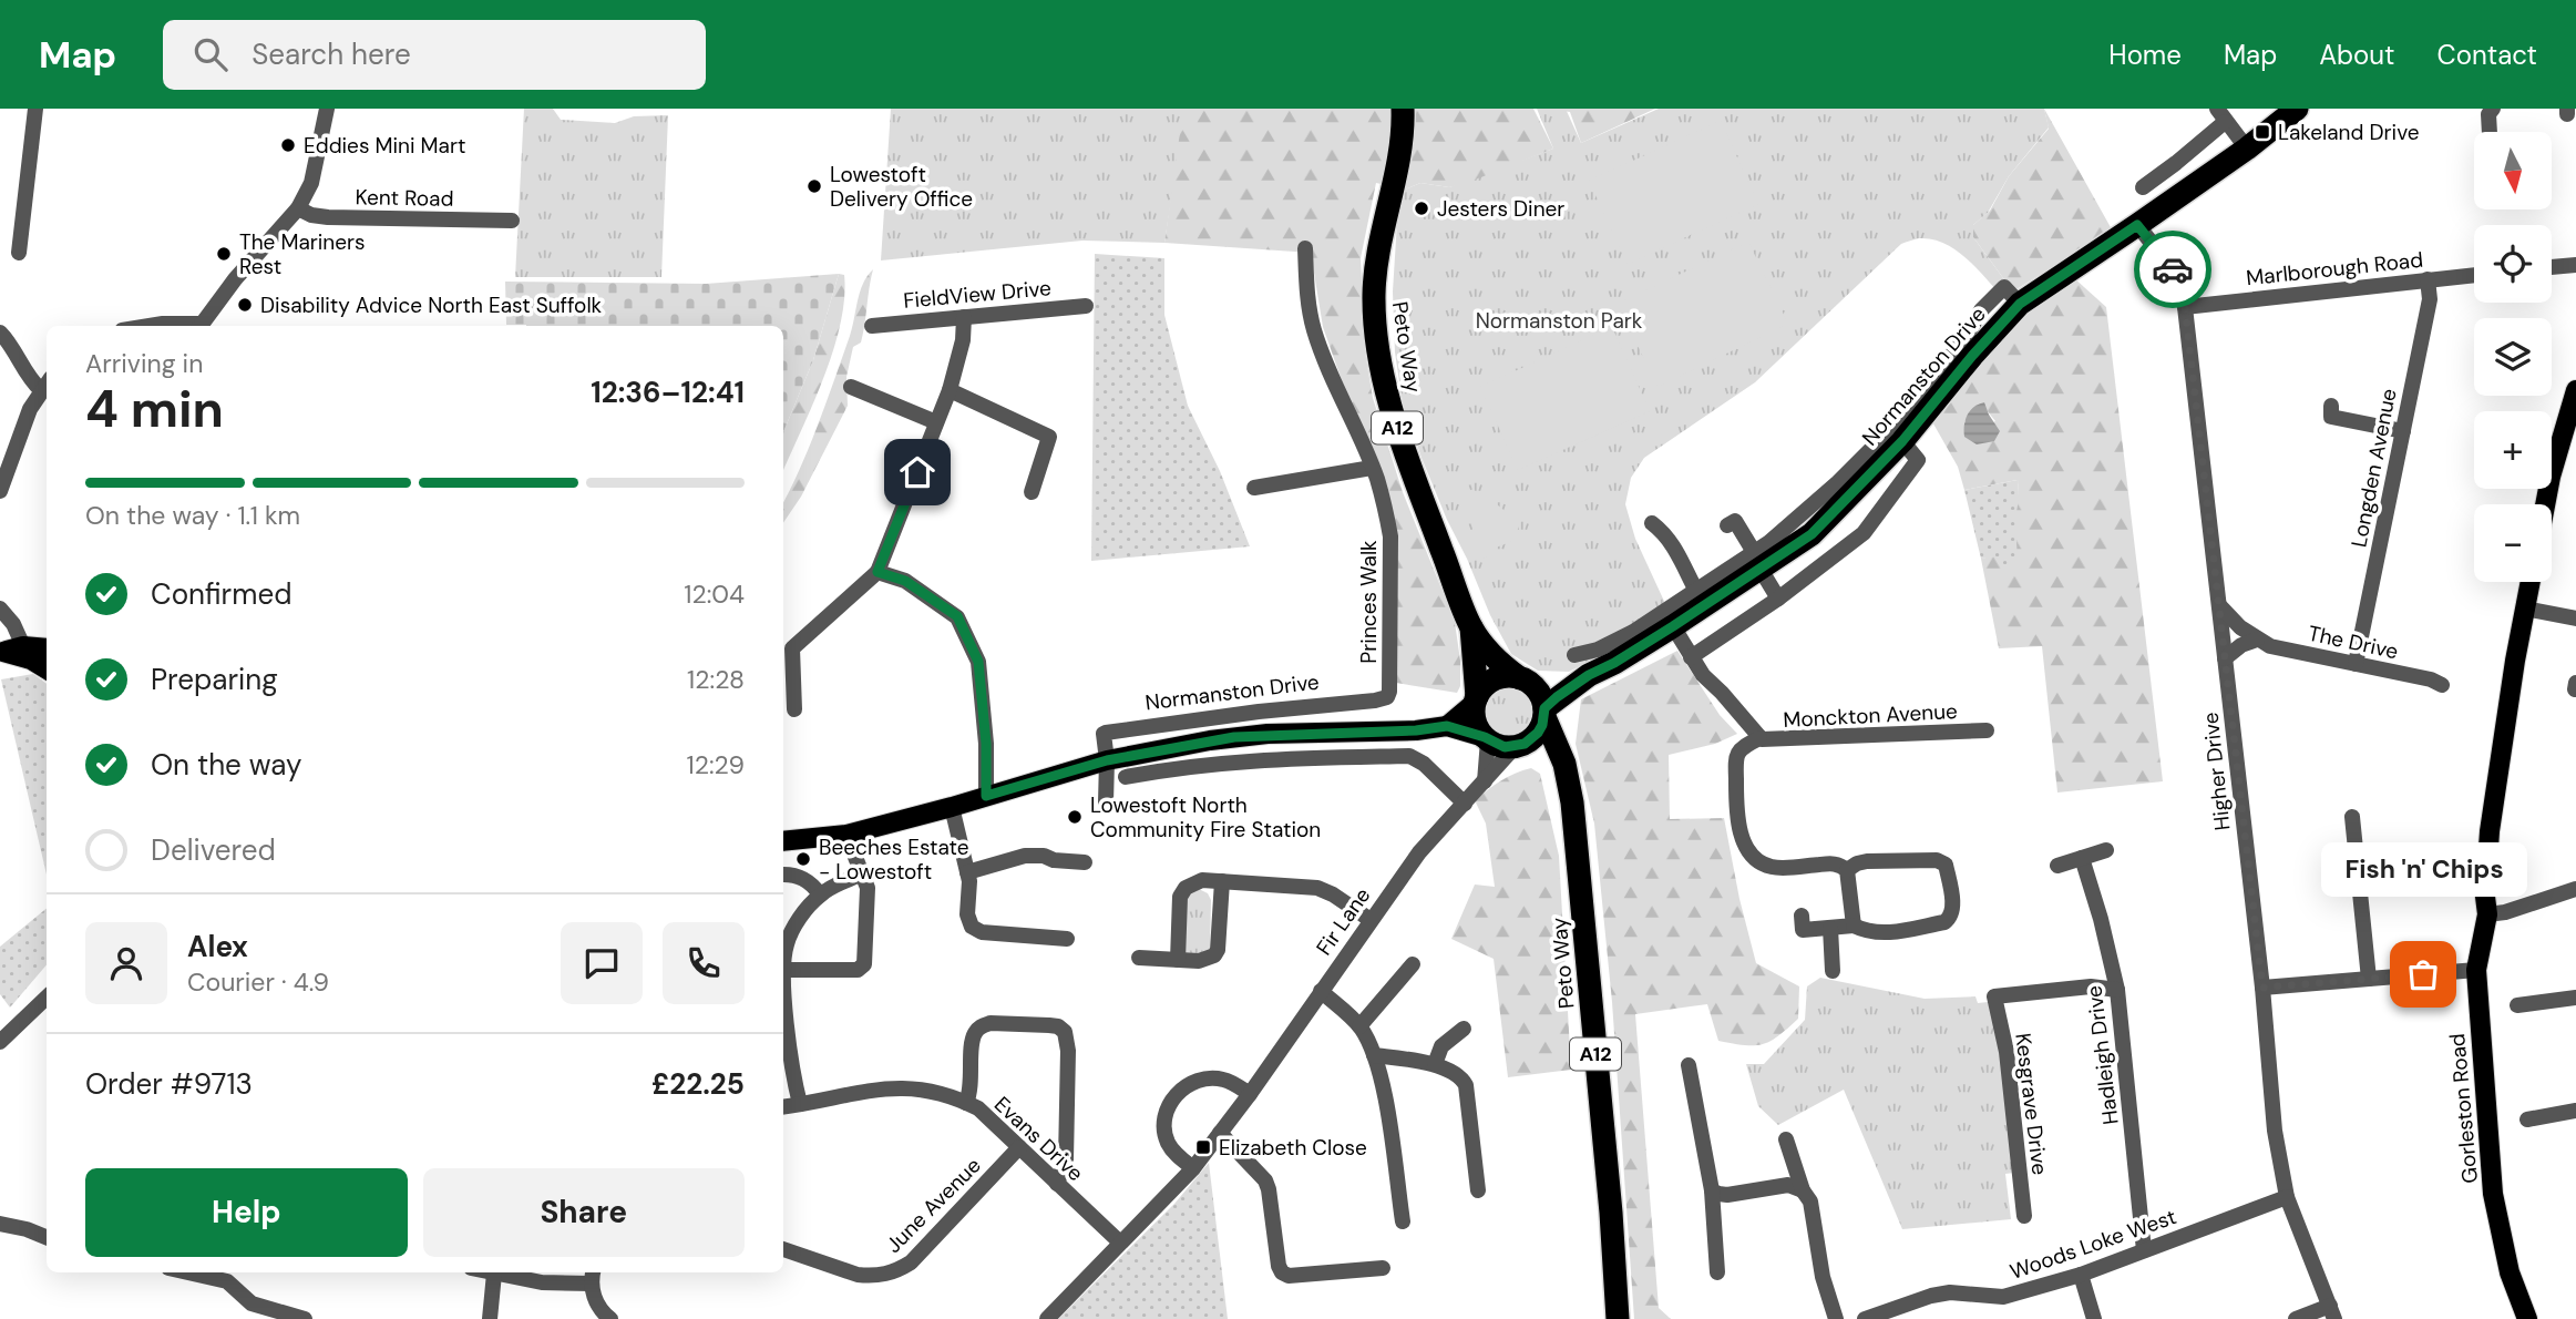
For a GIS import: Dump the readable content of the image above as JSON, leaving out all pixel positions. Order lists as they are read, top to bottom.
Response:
{
  "streets": {
    "highway": ["Peto Way", "Normanston Drive", "A12"],
    "main road": ["Gorleston Road"],
    "street": [
      "Kent Road",
      "Marlborough Road",
      "FieldView Drive",
      "Longden Avenue",
      "Princes Walk",
      "The Drive",
      "Monckton Avenue",
      "Higher Drive",
      "Fir Lane",
      "Hadleigh Drive",
      "Kesgrave Drive",
      "Evans Drive",
      "June Avenue",
      "Woods Loke West"
    ]
  },
  "crossings": [
    ["Marlborough Road", "Longden Avenue"],
    ["Marlborough Road", "Higher Drive"],
    ["Peto Way", "Normanston Drive"],
    ["Peto Way", "Fir Lane"],
    ["Normanston Drive", "Princes Walk"],
    ["Normanston Drive", "Monckton Avenue"],
    ["Normanston Drive", "Higher Drive"],
    ["Normanston Drive", "Fir Lane"],
    ["Longden Avenue", "The Drive"],
    ["The Drive", "Higher Drive"],
    ["Higher Drive", "Woods Loke West"],
    ["Fir Lane", "Evans Drive"],
    ["Hadleigh Drive", "Kesgrave Drive"],
    ["Hadleigh Drive", "Woods Loke West"],
    ["Evans Drive", "June Avenue"]
  ],
  "parks": ["Normanston Park"],
  "places": {
    "transit": ["Lakeland Drive", "Elizabeth Close"],
    "other": [
      "Eddies Mini Mart",
      "Lowestoft Delivery Office",
      "Jesters Diner",
      "The Mariners Rest",
      "Disability Advice North East Suffolk",
      "Lowestoft North Community Fire Station",
      "Beeches Estate - Lowestoft",
      "Fish 'n' Chips"
    ]
  },
  "north": "bottom",
  "page": {
    "header": "Map",
    "search": "Search here",
    "nav": [
      "Home",
      "Map",
      "About",
      "Contact"
    ],
    "map_buttons": ["+", "−"],
    "heading": ["4 min", "Arriving in", "12:36–12:41"],
    "panel": [
      "Alex",
      "Courier · 4.9",
      "Order #9713",
      "£22.25"
    ],
    "bar": "On the way · 1.1 km",
    "list": [
      ["Confirmed", "12:04"],
      ["Preparing", "12:28"],
      ["On the way", "12:29"],
      "Delivered"
    ],
    "bubble": "Fish 'n' Chips",
    "buttons": ["Help", "Share"]
  }
}
